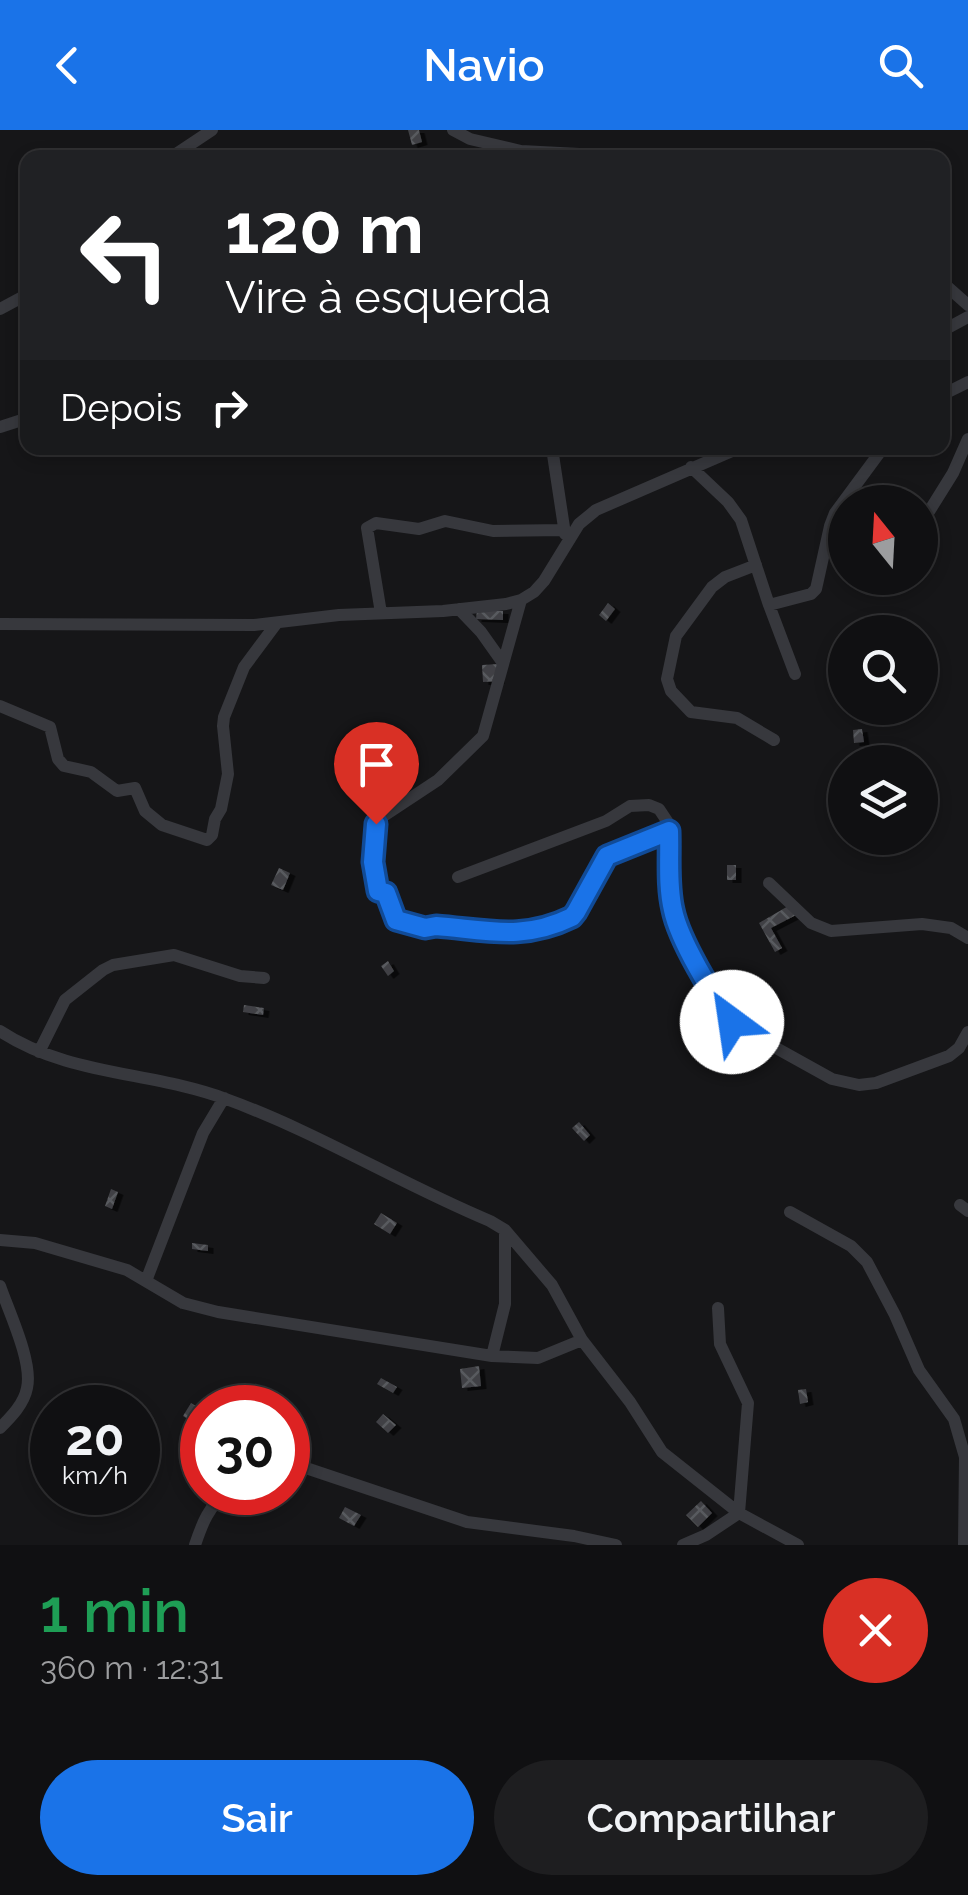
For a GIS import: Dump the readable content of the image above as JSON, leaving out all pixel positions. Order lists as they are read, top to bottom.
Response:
{
  "north": "top",
  "page": {
    "header": "Navio",
    "turn": ["120 m", "Vire à esquerda"],
    "then": "Depois",
    "speed": "20 km/h",
    "limit": "30",
    "heading": ["1 min", "360 m · 12:31"],
    "buttons": ["Sair", "Compartilhar"]
  }
}
